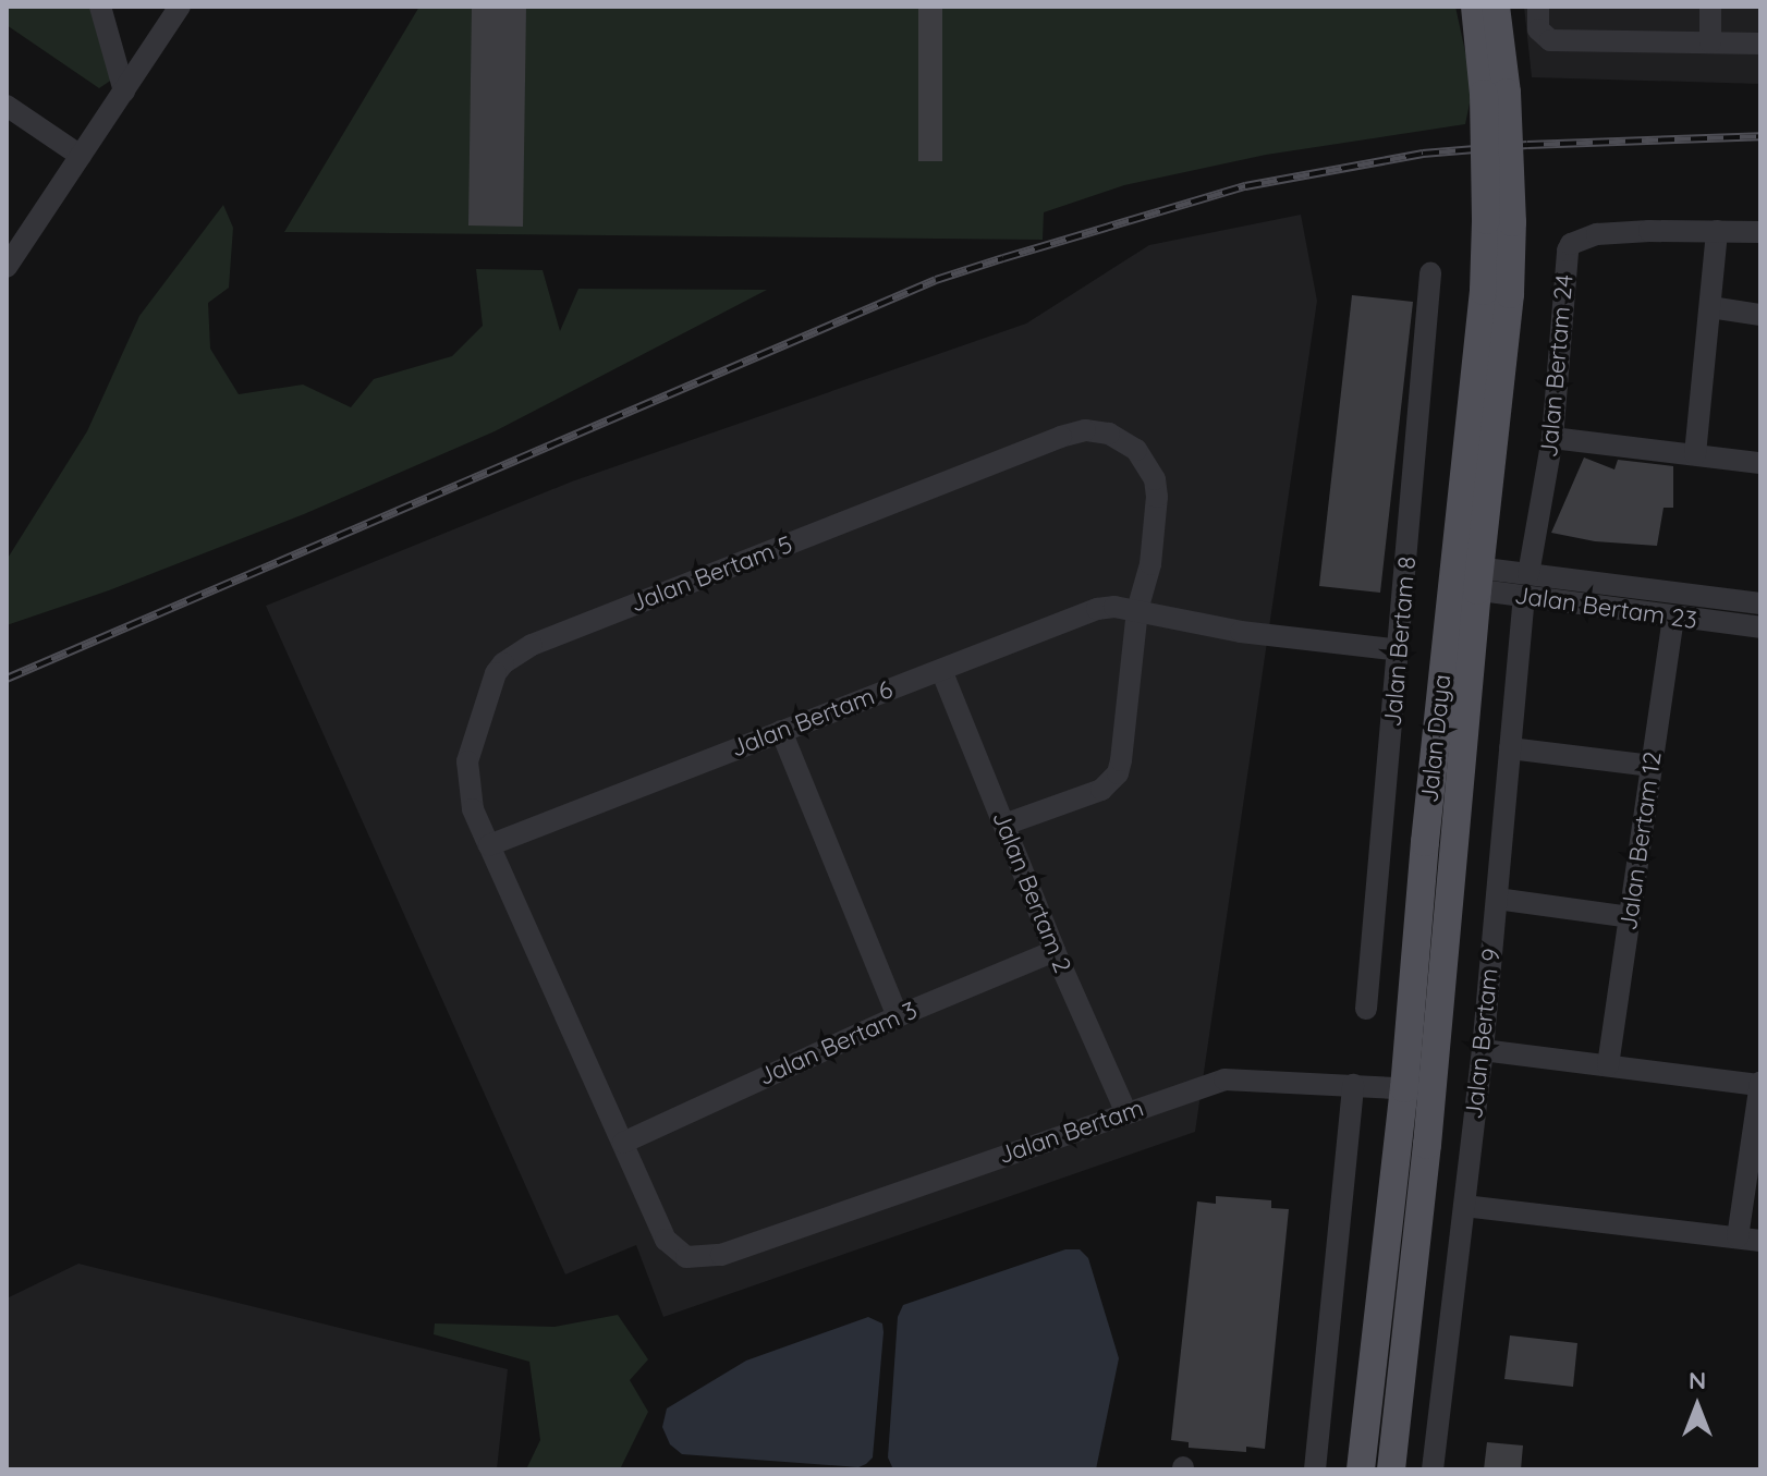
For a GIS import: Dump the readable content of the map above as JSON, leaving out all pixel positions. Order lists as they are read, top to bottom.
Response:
{
  "streets": {
    "main road": ["Jalan Daya"],
    "street": [
      "Jalan Bertam 24",
      "Jalan Bertam 5",
      "Jalan Bertam 23",
      "Jalan Bertam 8",
      "Jalan Bertam 6",
      "Jalan Bertam 12",
      "Jalan Bertam 2",
      "Jalan Bertam 9",
      "Jalan Bertam 3",
      "Jalan Bertam"
    ]
  },
  "crossings": [
    ["Jalan Bertam 24", "Jalan Bertam 23"],
    ["Jalan Bertam 5", "Jalan Bertam 6"],
    ["Jalan Bertam 5", "Jalan Bertam 2"],
    ["Jalan Bertam 5", "Jalan Bertam 3"],
    ["Jalan Bertam 5", "Jalan Bertam"],
    ["Jalan Bertam 23", "Jalan Daya"],
    ["Jalan Bertam 23", "Jalan Bertam 12"],
    ["Jalan Bertam 23", "Jalan Bertam 9"],
    ["Jalan Bertam 8", "Jalan Bertam 6"],
    ["Jalan Bertam 6", "Jalan Bertam 2"],
    ["Jalan Daya", "Jalan Bertam"],
    ["Jalan Bertam 2", "Jalan Bertam 3"],
    ["Jalan Bertam 2", "Jalan Bertam"]
  ],
  "north": "top"
}
